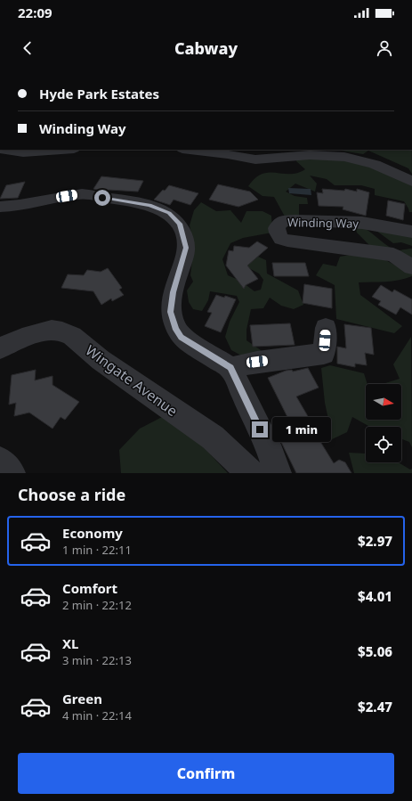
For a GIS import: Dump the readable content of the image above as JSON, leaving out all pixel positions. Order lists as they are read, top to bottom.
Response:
{
  "streets": {
    "street": ["Winding Way", "Wingate Avenue"]
  },
  "north": "right",
  "page": {
    "status": "22:09",
    "header": "Cabway",
    "banner": ["Hyde Park Estates", "Winding Way"],
    "bubble": "1 min",
    "heading": "Choose a ride",
    "list": [
      {
        "name": "Economy",
        "note": "1 min · 22:11",
        "value": "$2.97"
      },
      {
        "name": "Comfort",
        "note": "2 min · 22:12",
        "value": "$4.01"
      },
      {
        "name": "XL",
        "note": "3 min · 22:13",
        "value": "$5.06"
      },
      {
        "name": "Green",
        "note": "4 min · 22:14",
        "value": "$2.47"
      }
    ],
    "buttons": "Confirm"
  }
}
